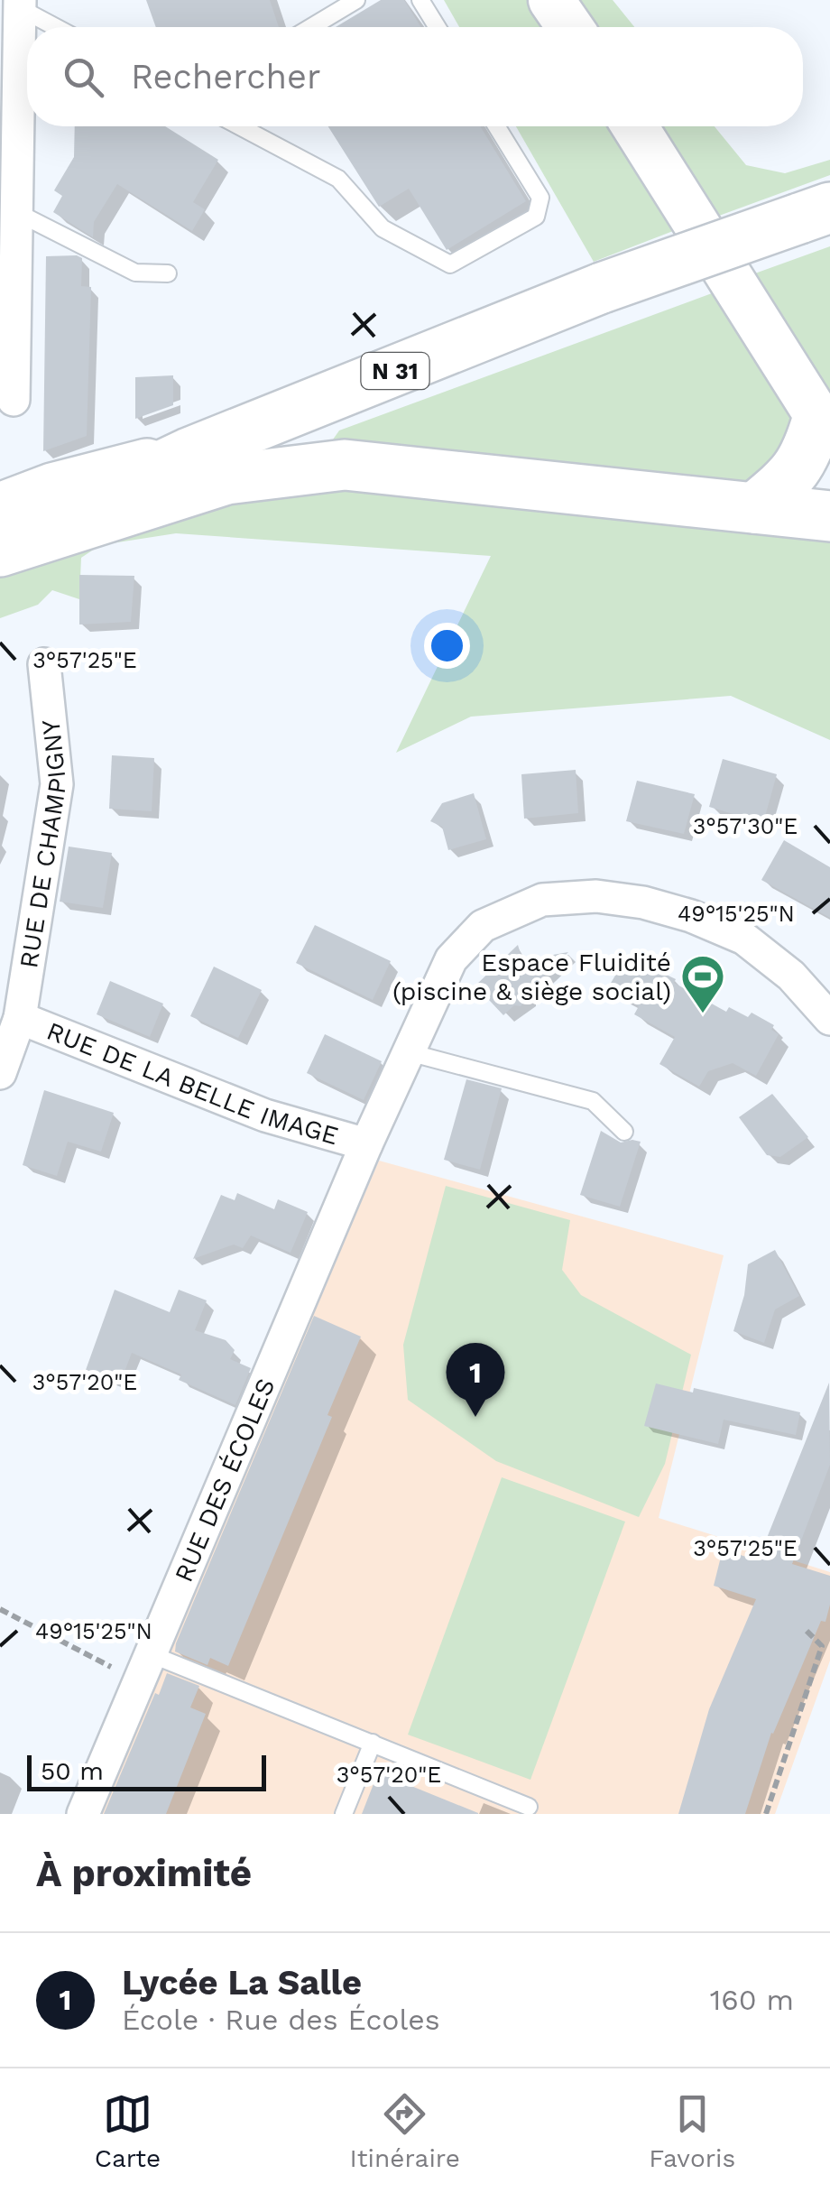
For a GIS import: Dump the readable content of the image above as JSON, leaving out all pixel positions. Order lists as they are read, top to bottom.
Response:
{
  "streets": {
    "main road": ["N 31"],
    "street": ["RUE DE CHAMPIGNY", "RUE DE LA BELLE IMAGE", "RUE DES ÉCOLES"]
  },
  "crossings": [
    ["RUE DE CHAMPIGNY", "RUE DE LA BELLE IMAGE"],
    ["RUE DE LA BELLE IMAGE", "RUE DES ÉCOLES"]
  ],
  "places": {
    "sports": ["Espace Fluidité (piscine & siège social)"]
  },
  "scale_bar": "50 m",
  "page": {
    "search": "Rechercher",
    "pins": "1",
    "scale": "50 m",
    "heading": "À proximité",
    "list": [
      {
        "mark": "1",
        "name": "Lycée La Salle",
        "note": "École · Rue des Écoles",
        "value": "160 m"
      }
    ],
    "nav": ["Carte", "Itinéraire", "Favoris"]
  },
  "coordinates": [
    "3°57'25\"E",
    "3°57'30\"E",
    "49°15'25\"N",
    "3°57'20\"E"
  ]
}
